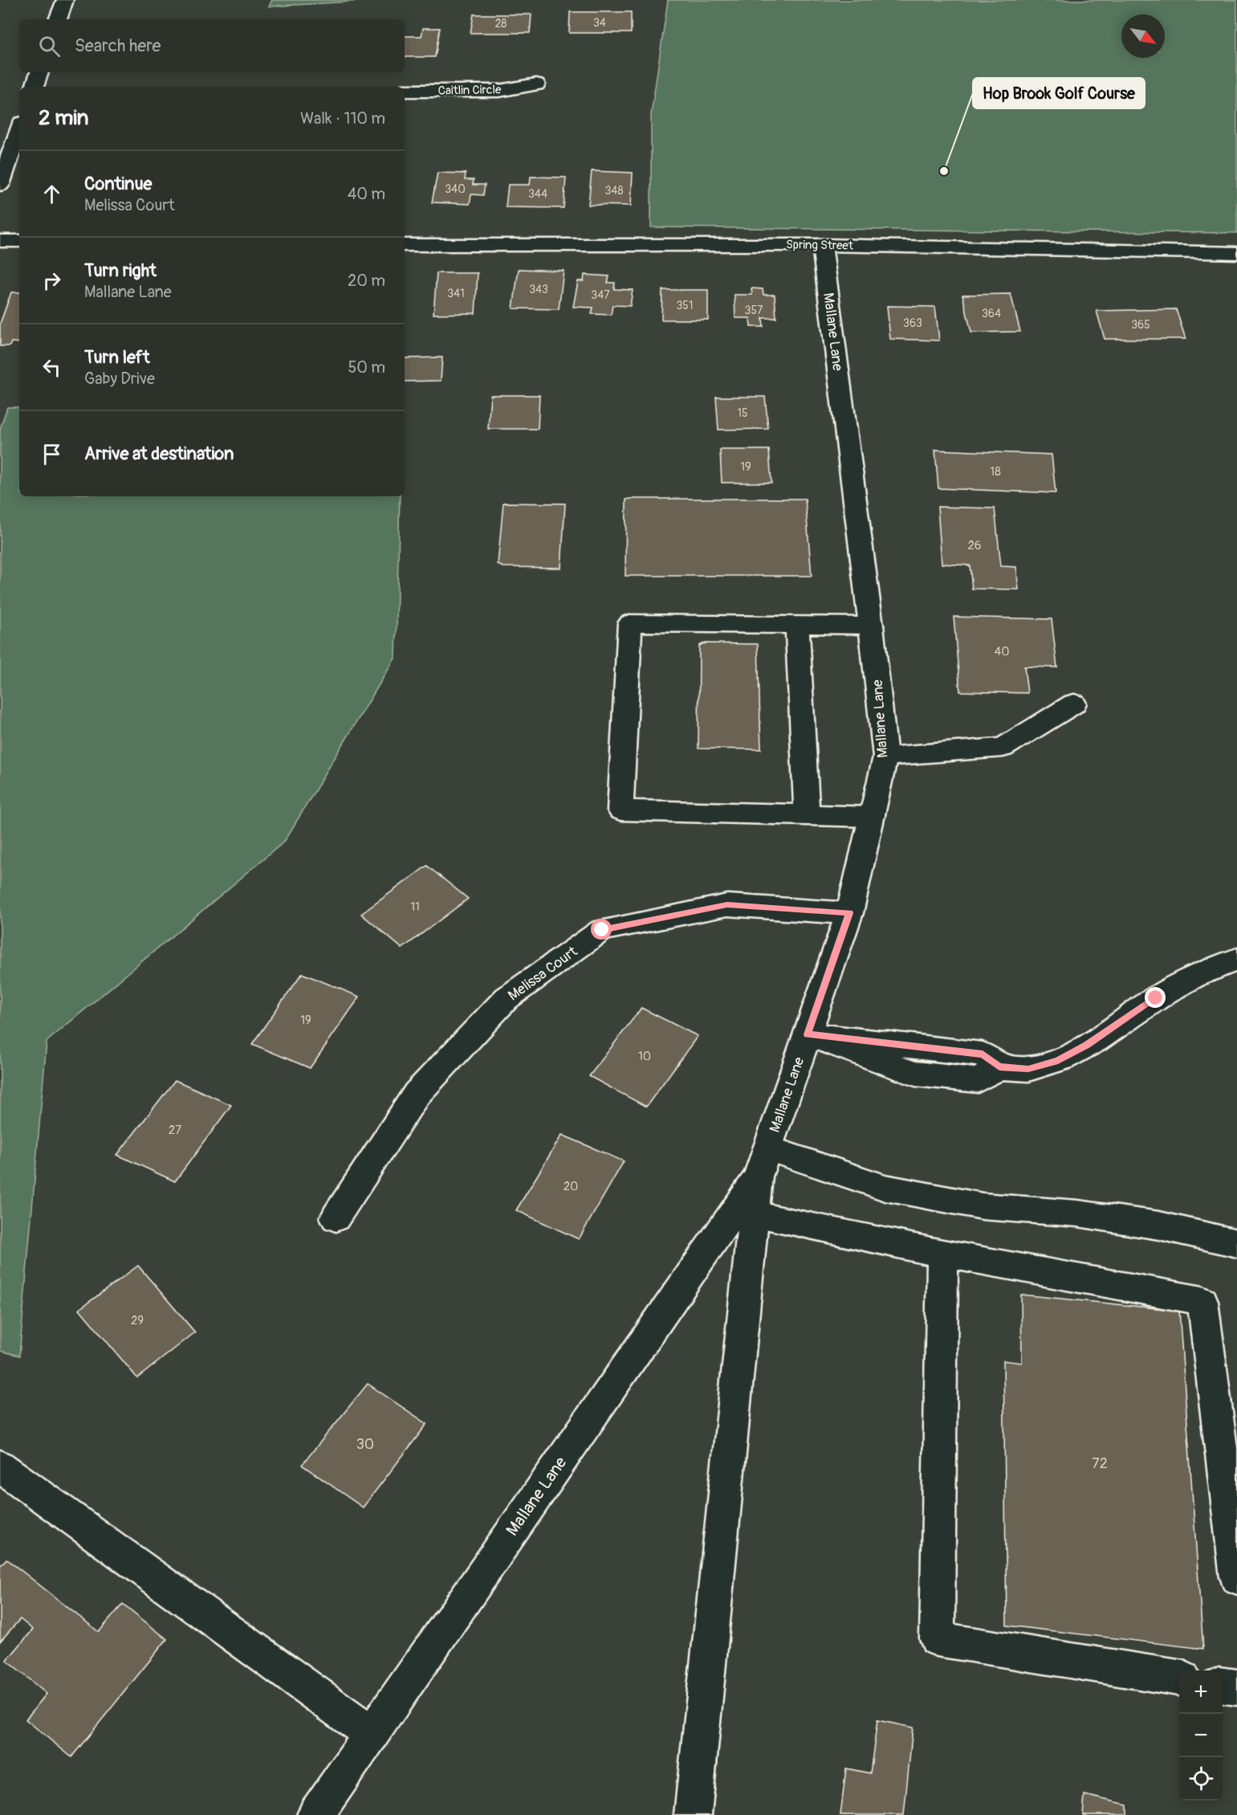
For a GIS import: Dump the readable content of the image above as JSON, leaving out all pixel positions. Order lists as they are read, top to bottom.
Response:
{
  "streets": {
    "street": [
      "Caitlin Circle",
      "Spring Street",
      "Mallane Lane",
      "Melissa Court"
    ]
  },
  "crossings": [
    ["Spring Street", "Mallane Lane"],
    ["Mallane Lane", "Melissa Court"]
  ],
  "places": ["Hop Brook Golf Course"],
  "house_numbers": [
    "34",
    "28",
    "340",
    "348",
    "344",
    "343",
    "341",
    "347",
    "351",
    "357",
    "364",
    "363",
    "365",
    "15",
    "19",
    "18",
    "26",
    "40",
    "11",
    "19",
    "10",
    "27",
    "20",
    "29",
    "30",
    "72"
  ],
  "north": "bottom right",
  "page": {
    "search": "Search here",
    "heading": ["2 min", "Walk · 110 m"],
    "list": [
      ["Continue", "Melissa Court", "40 m"],
      ["Turn right", "Mallane Lane", "20 m"],
      ["Turn left", "Gaby Drive", "50 m"],
      "Arrive at destination"
    ],
    "map_buttons": ["+", "−"]
  }
}
